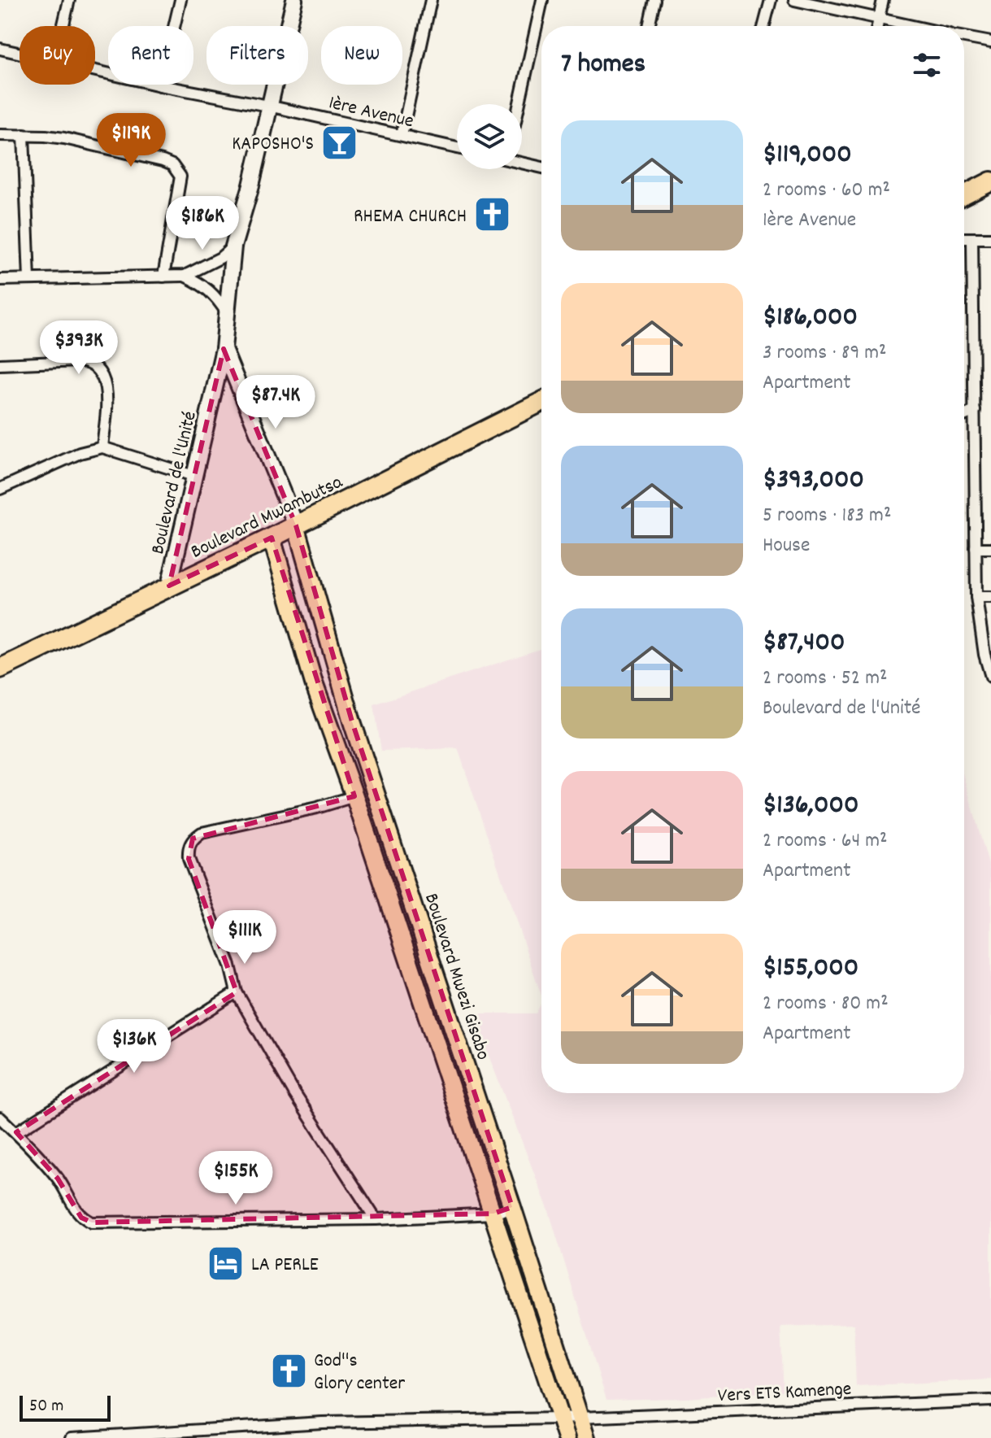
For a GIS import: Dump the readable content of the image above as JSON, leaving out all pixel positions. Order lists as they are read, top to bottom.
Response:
{
  "streets": {
    "highway": ["Boulevard Mwambutsa"],
    "main road": ["Boulevard Mwezi Gisabo"],
    "street": ["1ère Avenue", "Boulevard de l'Unité", "Vers ETS Kamenge"]
  },
  "crossings": [
    ["1ère Avenue", "Boulevard de l'Unité"],
    ["Boulevard de l'Unité", "Boulevard Mwambutsa"],
    ["Boulevard de l'Unité", "Boulevard Mwezi Gisabo"],
    ["Boulevard Mwambutsa", "Boulevard Mwezi Gisabo"],
    ["Boulevard Mwezi Gisabo", "Vers ETS Kamenge"]
  ],
  "places": {
    "bar": ["KAPOSHO'S"],
    "church": ["RHEMA CHURCH", "God''s Glory center"],
    "hotel": ["LA PERLE"]
  },
  "scale_bar": "50 m",
  "page": {
    "chip": [
      "Buy",
      "Rent",
      "Filters",
      "New"
    ],
    "heading": "7 homes",
    "list": [
      {
        "name": "$119,000",
        "note": "2 rooms · 60 m² · 1ère Avenue"
      },
      {
        "name": "$186,000",
        "note": "3 rooms · 89 m² · Apartment"
      },
      {
        "name": "$393,000",
        "note": "5 rooms · 183 m² · House"
      },
      {
        "name": "$87,400",
        "note": "2 rooms · 52 m² · Boulevard de l'Unité"
      },
      {
        "name": "$136,000",
        "note": "2 rooms · 64 m² · Apartment"
      },
      {
        "name": "$155,000",
        "note": "2 rooms · 80 m² · Apartment"
      }
    ],
    "price": [
      "$119K",
      "$186K",
      "$393K",
      "$87.4K",
      "$111K",
      "$136K",
      "$155K"
    ],
    "scale": "50 m"
  }
}
